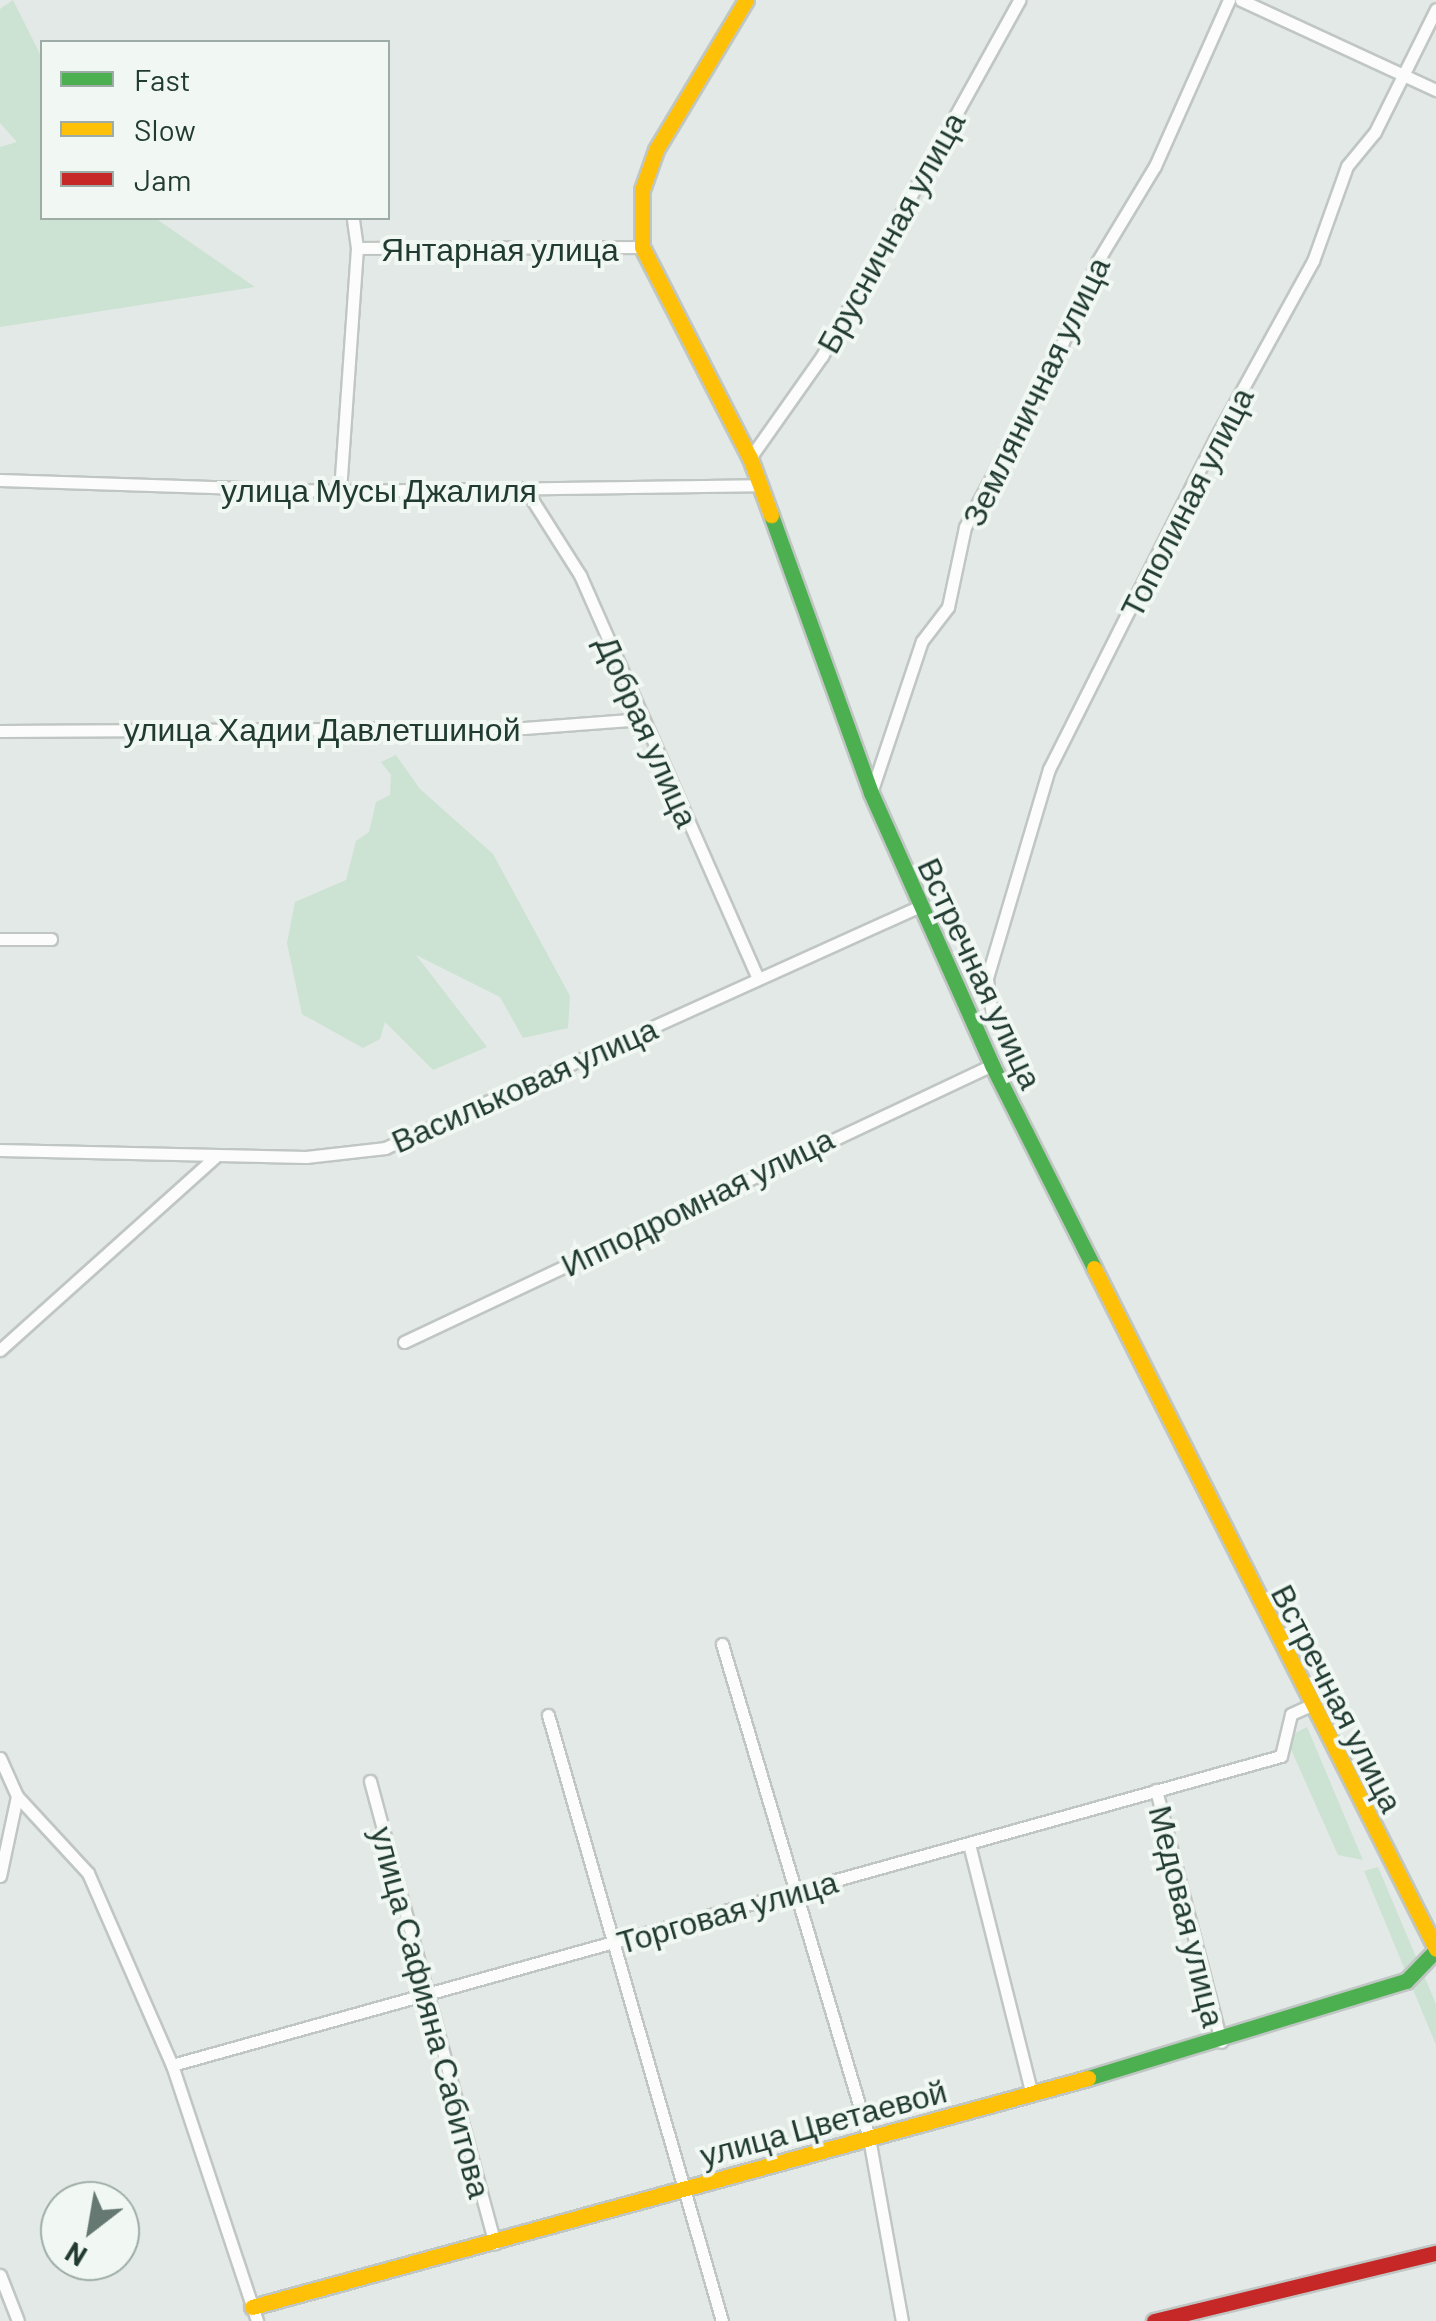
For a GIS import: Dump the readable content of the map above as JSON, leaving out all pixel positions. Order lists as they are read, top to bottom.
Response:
{
  "streets": {
    "street": [
      "Брусничная улица",
      "Янтарная улица",
      "Земляничная улица",
      "улица Мусы Джалиля",
      "Тополиная улица",
      "улица Хадии Давлетшиной",
      "Добрая улица",
      "Встречная улица",
      "Васильковая улица",
      "Ипподромная улица",
      "Торговая улица",
      "Медовая улица",
      "улица Сафияна Сабитова",
      "улица Цветаевой"
    ]
  },
  "crossings": [
    ["Брусничная улица", "Встречная улица"],
    ["Янтарная улица", "Встречная улица"],
    ["Земляничная улица", "Встречная улица"],
    ["улица Мусы Джалиля", "Добрая улица"],
    ["улица Мусы Джалиля", "Встречная улица"],
    ["улица Хадии Давлетшиной", "Добрая улица"],
    ["Добрая улица", "Васильковая улица"],
    ["Встречная улица", "Васильковая улица"],
    ["Встречная улица", "Ипподромная улица"],
    ["Встречная улица", "Торговая улица"],
    ["Встречная улица", "улица Цветаевой"],
    ["Торговая улица", "Медовая улица"],
    ["Торговая улица", "улица Сафияна Сабитова"],
    ["Медовая улица", "улица Цветаевой"],
    ["улица Сафияна Сабитова", "улица Цветаевой"]
  ],
  "legend": ["Fast", "Slow", "Jam"],
  "north": "bottom left"
}
